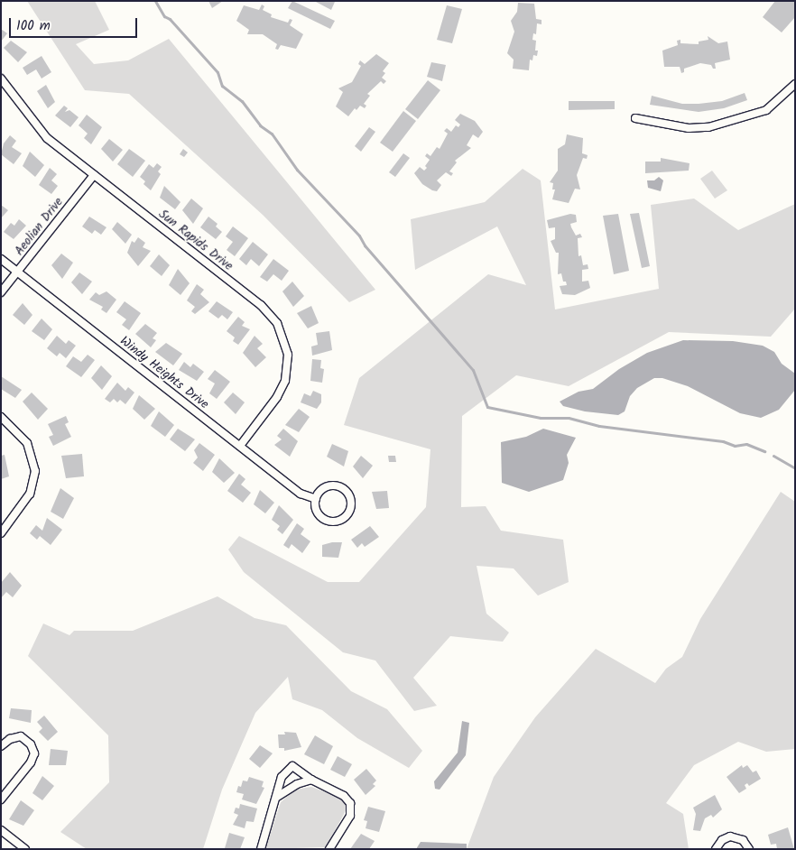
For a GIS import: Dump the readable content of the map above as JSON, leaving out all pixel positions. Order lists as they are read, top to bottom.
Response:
{
  "streets": {
    "street": ["Aeolian Drive", "Sun Rapids Drive", "Windy Heights Drive"]
  },
  "crossings": [
    ["Aeolian Drive", "Sun Rapids Drive"],
    ["Aeolian Drive", "Windy Heights Drive"],
    ["Sun Rapids Drive", "Windy Heights Drive"]
  ],
  "scale_bar": "100 m"
}
